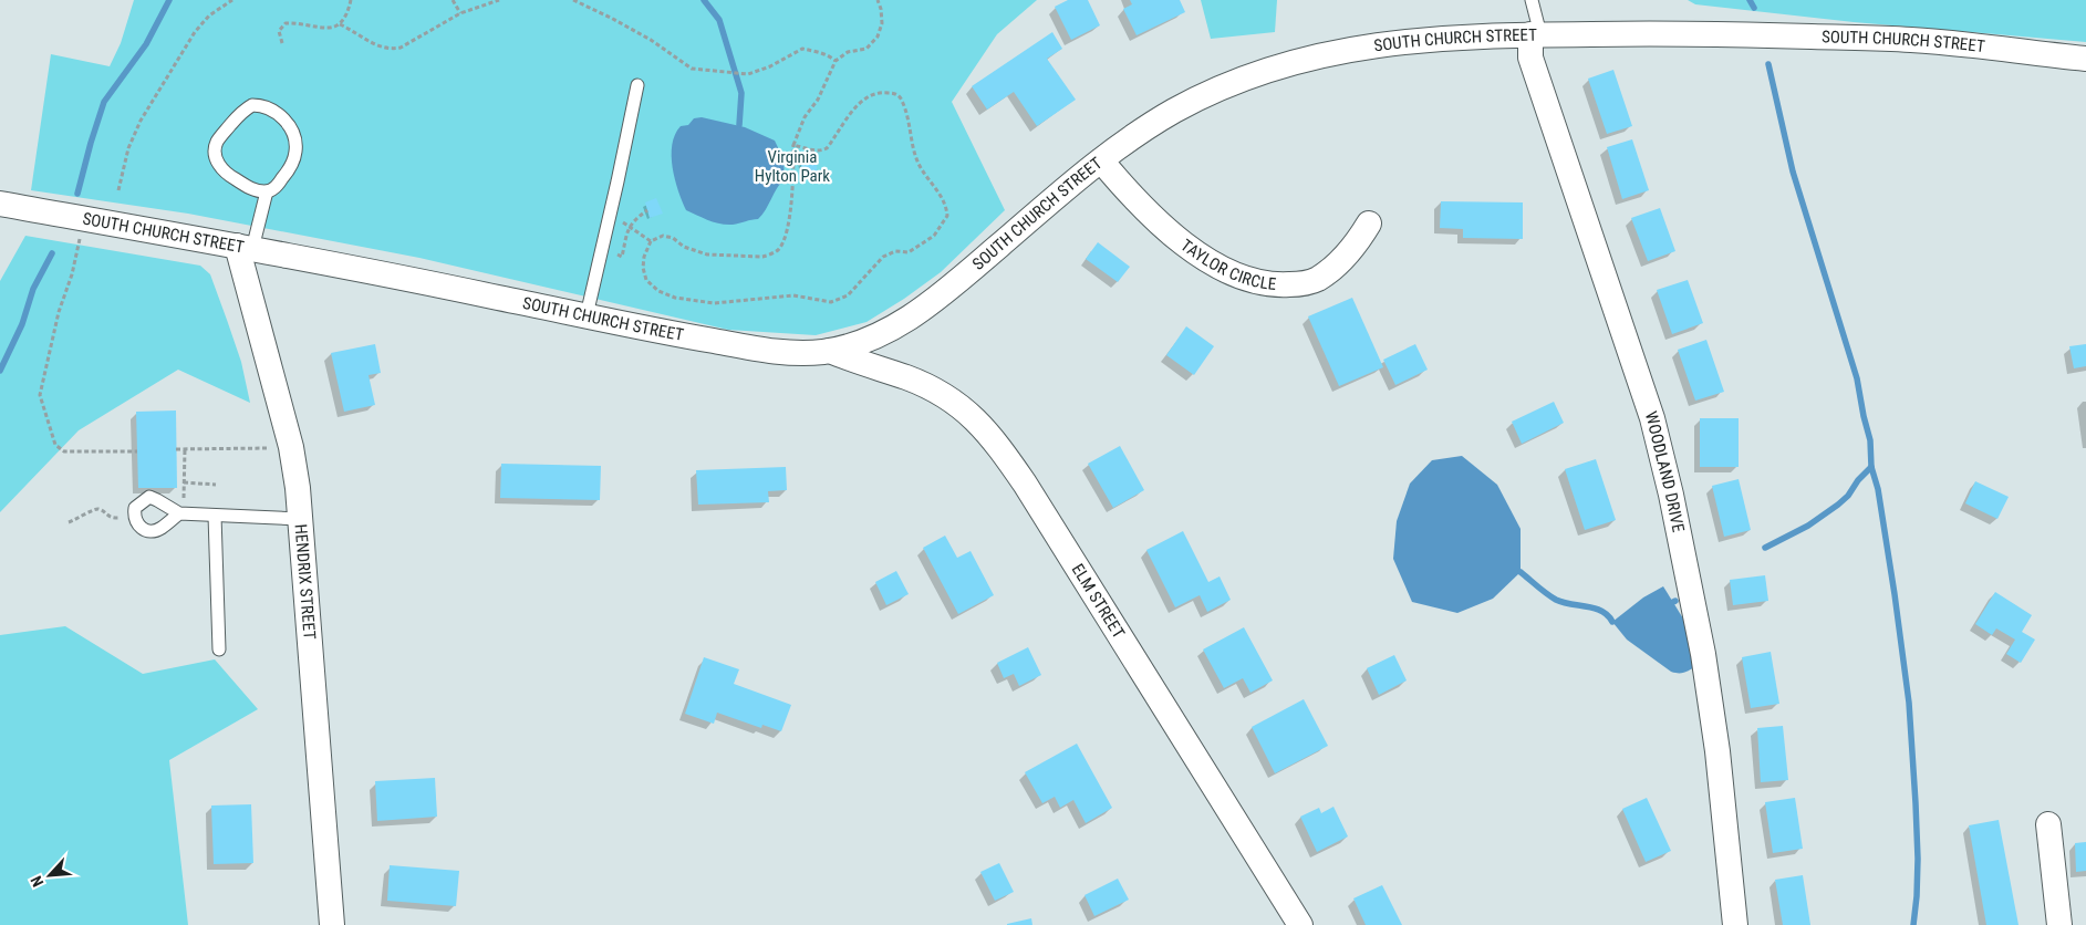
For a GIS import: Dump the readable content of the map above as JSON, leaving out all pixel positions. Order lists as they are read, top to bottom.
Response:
{
  "streets": {
    "street": [
      "SOUTH CHURCH STREET",
      "TAYLOR CIRCLE",
      "WOODLAND DRIVE",
      "HENDRIX STREET",
      "ELM STREET"
    ]
  },
  "crossings": [
    ["SOUTH CHURCH STREET", "TAYLOR CIRCLE"],
    ["SOUTH CHURCH STREET", "WOODLAND DRIVE"],
    ["SOUTH CHURCH STREET", "HENDRIX STREET"],
    ["SOUTH CHURCH STREET", "ELM STREET"]
  ],
  "parks": ["Virginia Hylton Park"],
  "north": "bottom left"
}
